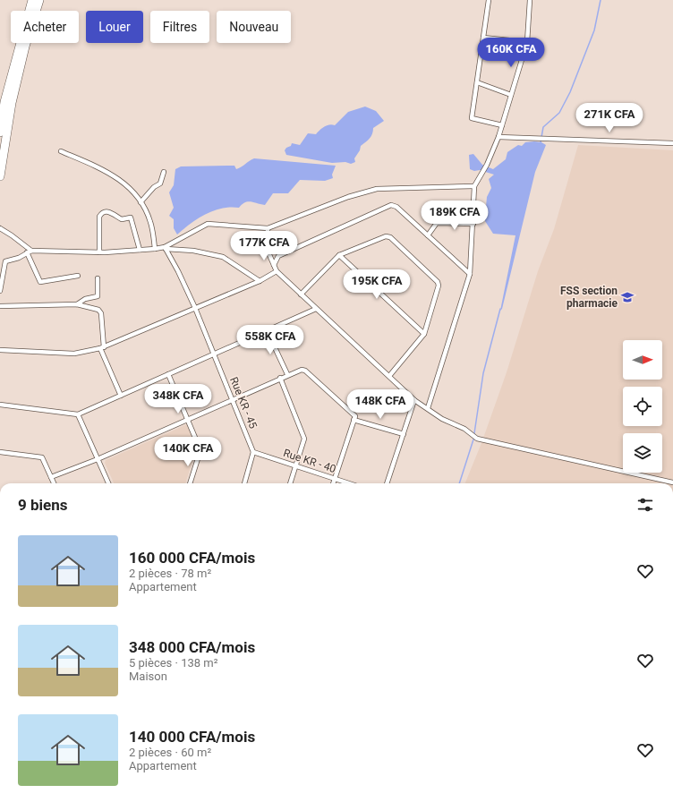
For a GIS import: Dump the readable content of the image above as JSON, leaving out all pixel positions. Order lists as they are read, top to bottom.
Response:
{
  "streets": {
    "street": ["Rue KR - 45", "Rue KR - 40"]
  },
  "crossings": [
    ["Rue KR - 45", "Rue KR - 40"]
  ],
  "places": {
    "school or university": ["FSS section pharmacie"]
  },
  "north": "right",
  "page": {
    "chip": [
      "Acheter",
      "Louer",
      "Filtres",
      "Nouveau"
    ],
    "price": [
      "160K CFA",
      "271K CFA",
      "189K CFA",
      "177K CFA",
      "195K CFA",
      "558K CFA",
      "348K CFA",
      "148K CFA",
      "140K CFA"
    ],
    "heading": "9 biens",
    "list": [
      {
        "name": "160 000 CFA/mois",
        "note": "2 pièces · 78 m² · Appartement"
      },
      {
        "name": "348 000 CFA/mois",
        "note": "5 pièces · 138 m² · Maison"
      },
      {
        "name": "140 000 CFA/mois",
        "note": "2 pièces · 60 m² · Appartement"
      }
    ]
  }
}
